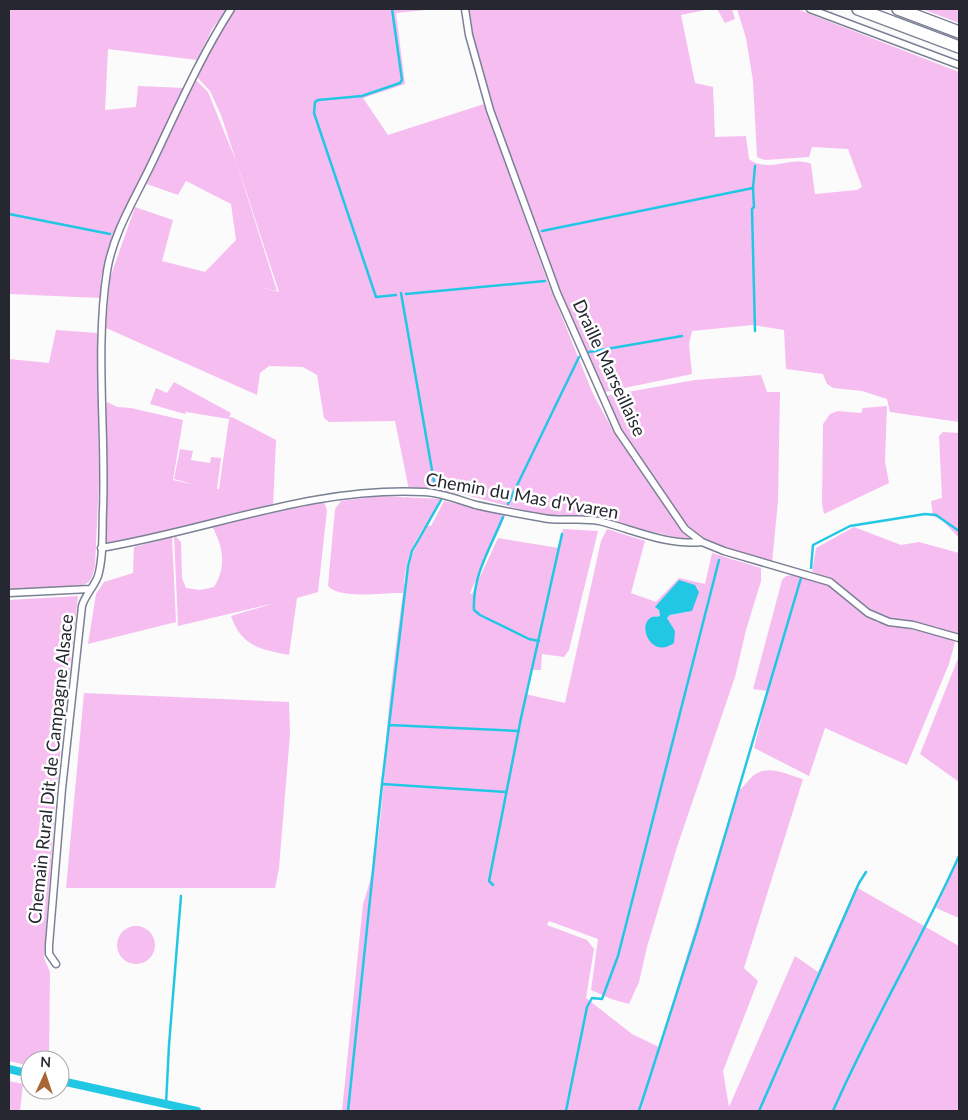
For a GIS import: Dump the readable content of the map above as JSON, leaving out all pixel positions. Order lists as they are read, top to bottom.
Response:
{
  "streets": {
    "street": ["Draille Marseillaise", "Chemin du Mas d'Yvaren", "Chemain Rural Dit de Campagne Alsace"]
  },
  "crossings": [
    ["Draille Marseillaise", "Chemin du Mas d'Yvaren"],
    ["Chemin du Mas d'Yvaren", "Chemain Rural Dit de Campagne Alsace"]
  ],
  "north": "top"
}
